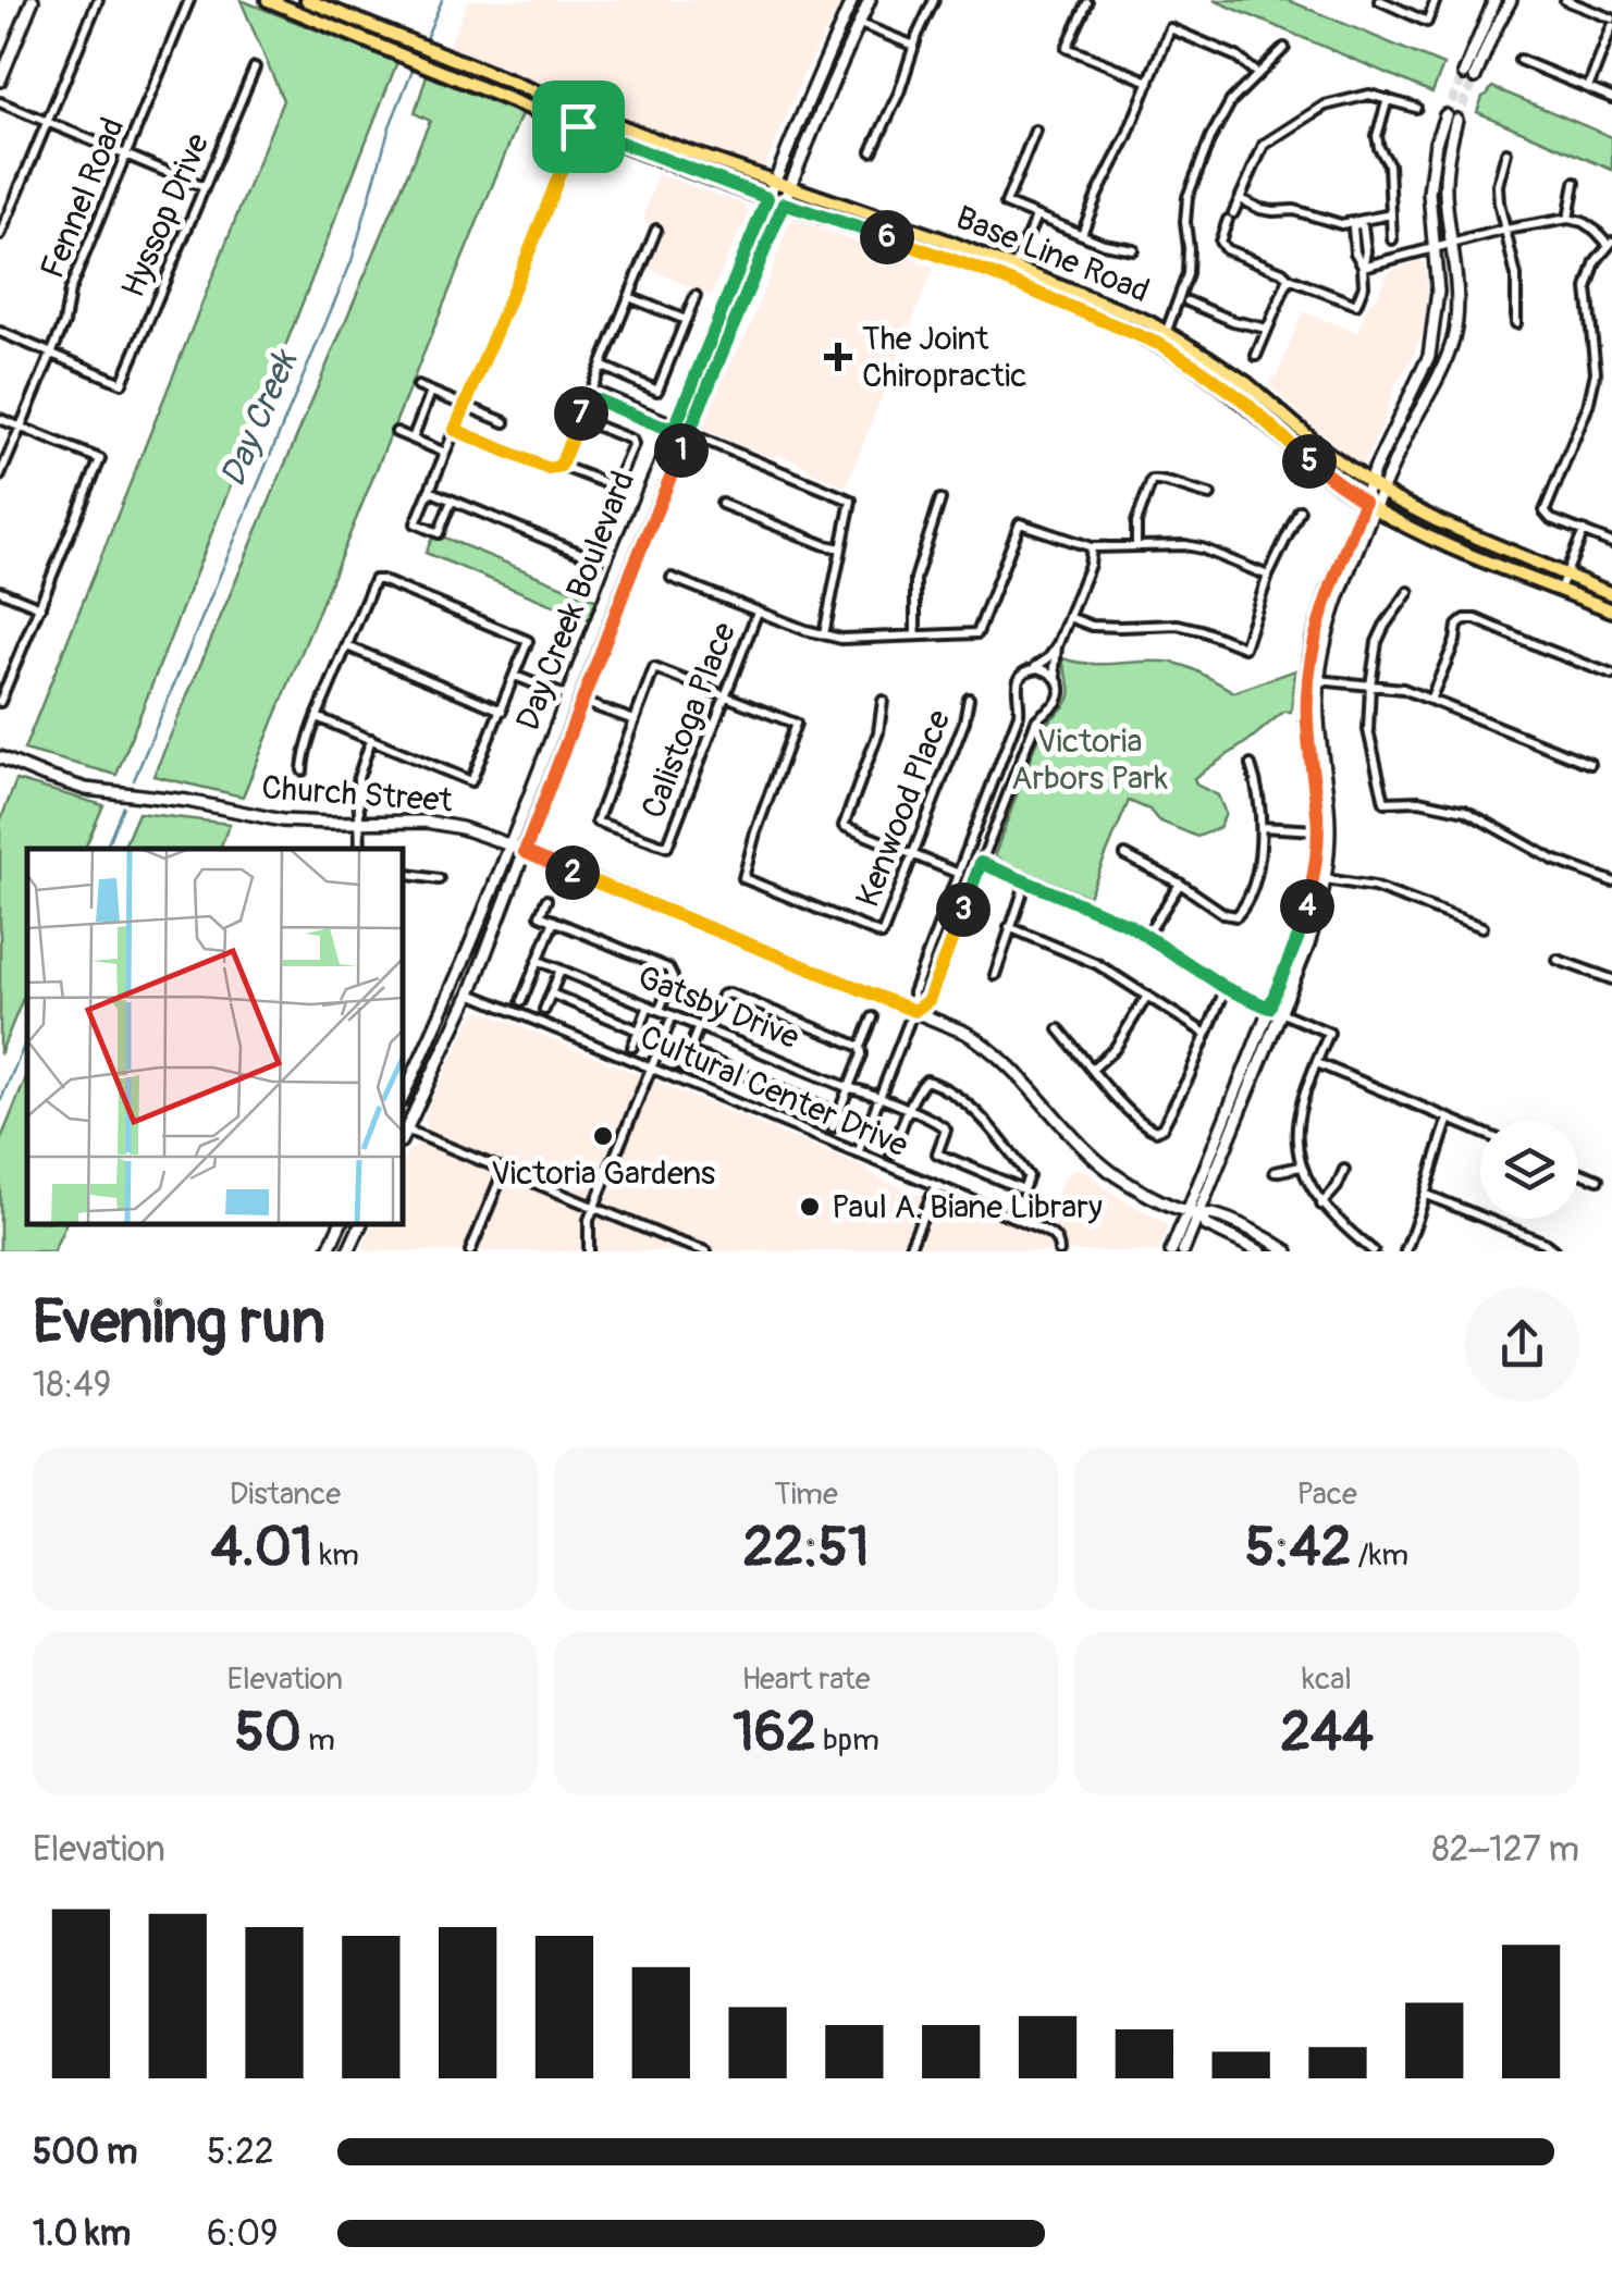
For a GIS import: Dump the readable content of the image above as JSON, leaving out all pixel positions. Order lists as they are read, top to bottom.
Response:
{
  "streets": {
    "main road": ["Base Line Road", "Day Creek Boulevard", "Church Street"],
    "street": [
      "Fennel Road",
      "Hyssop Drive",
      "Calistoga Place",
      "Kenwood Place",
      "Gatsby Drive",
      "Cultural Center Drive"
    ]
  },
  "crossings": [
    ["Fennel Road", "Hyssop Drive"],
    ["Base Line Road", "Day Creek Boulevard"],
    ["Day Creek Boulevard", "Church Street"],
    ["Day Creek Boulevard", "Cultural Center Drive"],
    ["Calistoga Place", "Kenwood Place"]
  ],
  "water": ["Day Creek"],
  "parks": ["Victoria Arbors Park"],
  "places": {
    "health": ["The Joint Chiropractic"],
    "other": ["Victoria Gardens", "Paul A. Biane Library"]
  },
  "page": {
    "pins": [
      "6",
      "7",
      "1",
      "5",
      "2",
      "4",
      "3"
    ],
    "heading": ["Evening run", "18:49"],
    "stats": [
      ["Distance", "4.01 km"],
      ["Time", "22:51"],
      ["Pace", "5:42 /km"],
      ["Elevation", "50 m"],
      ["Heart rate", "162 bpm"],
      ["kcal", "244"]
    ],
    "chart": ["Elevation", "82–127 m"],
    "list": [
      {
        "name": "500 m",
        "note": "5:22"
      },
      {
        "name": "1.0 km",
        "note": "6:09"
      }
    ]
  }
}
